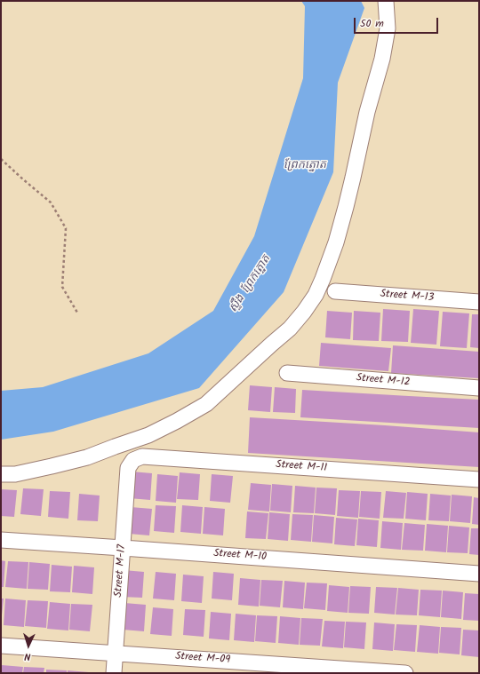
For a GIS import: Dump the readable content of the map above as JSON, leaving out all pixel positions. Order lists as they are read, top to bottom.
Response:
{
  "streets": {
    "street": [
      "Street M-13",
      "Street M-12",
      "Street M-11",
      "Street M-10",
      "Street M-17",
      "Street M-09"
    ]
  },
  "crossings": [
    ["Street M-11", "Street M-17"],
    ["Street M-10", "Street M-17"],
    ["Street M-17", "Street M-09"]
  ],
  "water": ["ព្រែកត្នោត", "ស្ទឹង ព្រែកត្នោត"],
  "scale_bar": "50 m",
  "north": "bottom"
}
